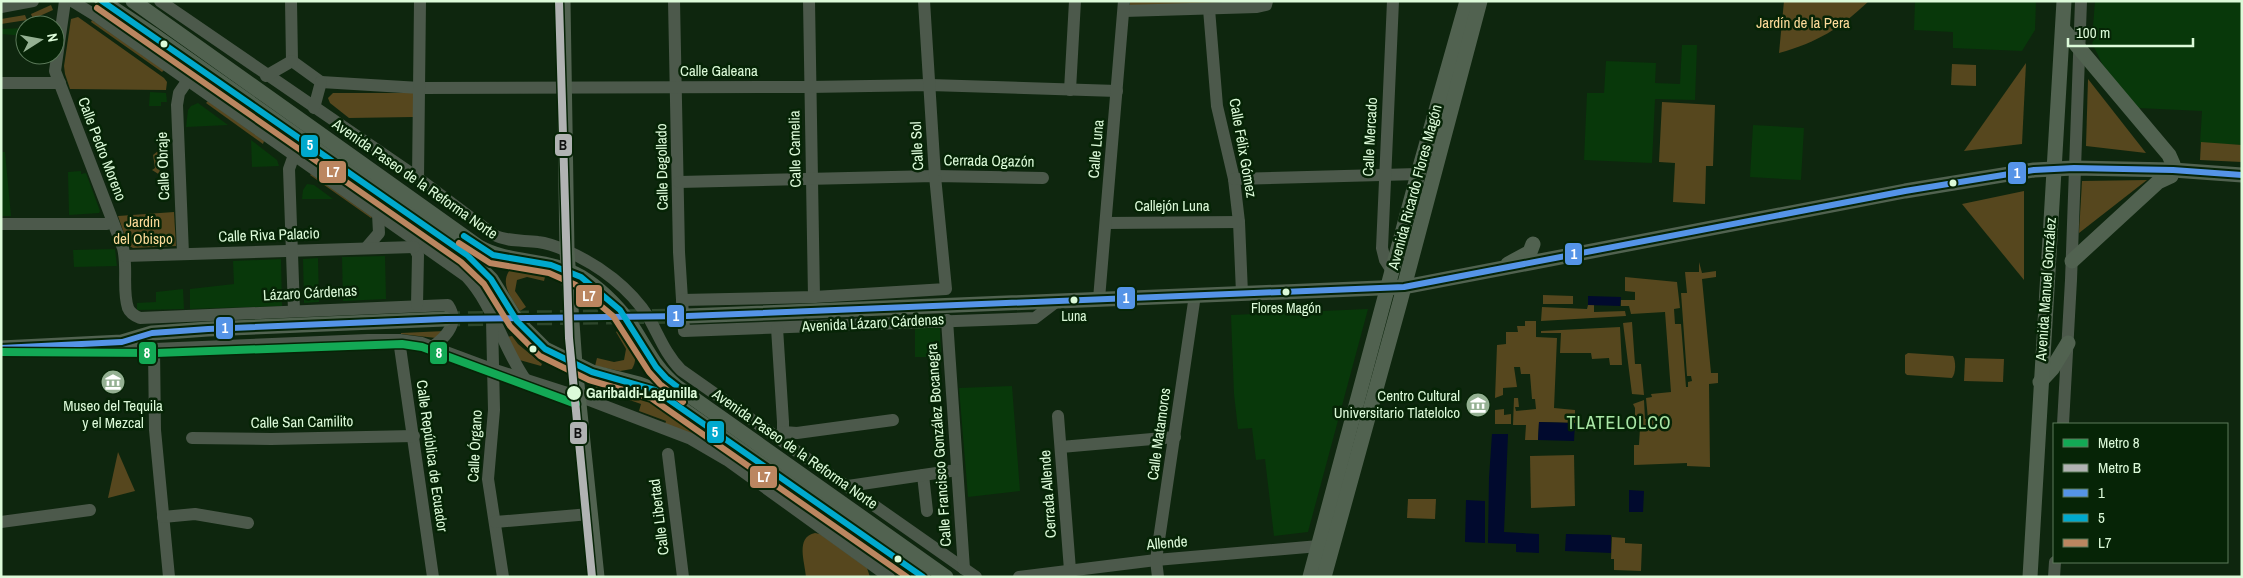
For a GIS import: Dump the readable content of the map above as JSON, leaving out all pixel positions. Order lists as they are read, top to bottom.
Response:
{
  "streets": {
    "main road": [
      "Avenida Paseo de la Reforma Norte",
      "Avenida Ricardo Flores Magón",
      "Avenida Manuel González",
      "Avenida Lázaro Cárdenas"
    ],
    "street": [
      "Calle Galeana",
      "Calle Mercado",
      "Calle Sol",
      "Calle Félix Gómez",
      "Calle Pedro Moreno",
      "Calle Camelia",
      "Calle Luna",
      "Cerrada Ogazón",
      "Calle Obraje",
      "Calle Degollado",
      "Callejón Luna",
      "Calle Riva Palacio",
      "Lázaro Cárdenas",
      "Calle San Camilito",
      "Calle Matamoros",
      "Calle Francisco González Bocanegra",
      "Calle Órgano",
      "Calle República de Ecuador",
      "Cerrada Allende",
      "Calle Libertad",
      "Allende"
    ]
  },
  "crossings": [
    ["Calle Galeana", "Calle Sol"],
    ["Calle Galeana", "Calle Camelia"],
    ["Calle Galeana", "Calle Luna"],
    ["Calle Galeana", "Calle Degollado"],
    ["Calle Mercado", "Avenida Ricardo Flores Magón"],
    ["Calle Sol", "Calle Camelia"],
    ["Calle Sol", "Cerrada Ogazón"],
    ["Calle Félix Gómez", "Callejón Luna"],
    ["Calle Félix Gómez", "Avenida Lázaro Cárdenas"],
    ["Calle Pedro Moreno", "Calle Riva Palacio"],
    ["Calle Pedro Moreno", "Lázaro Cárdenas"],
    ["Calle Camelia", "Cerrada Ogazón"],
    ["Calle Luna", "Callejón Luna"],
    ["Calle Luna", "Avenida Lázaro Cárdenas"],
    ["Cerrada Ogazón", "Calle Degollado"],
    ["Calle Obraje", "Calle Riva Palacio"],
    ["Calle Degollado", "Avenida Lázaro Cárdenas"],
    ["Avenida Paseo de la Reforma Norte", "Calle Francisco González Bocanegra"],
    ["Avenida Ricardo Flores Magón", "Avenida Lázaro Cárdenas"],
    ["Avenida Ricardo Flores Magón", "Allende"],
    ["Avenida Manuel González", "Avenida Lázaro Cárdenas"],
    ["Avenida Lázaro Cárdenas", "Calle Matamoros"],
    ["Avenida Lázaro Cárdenas", "Calle Francisco González Bocanegra"],
    ["Calle San Camilito", "Calle República de Ecuador"],
    ["Calle Matamoros", "Allende"],
    ["Cerrada Allende", "Allende"]
  ],
  "districts": ["TLATELOLCO"],
  "parks": ["Jardín de la Pera", "Jardín del Obispo"],
  "places": {
    "other": ["Flores Magón", "Luna", "Garibaldi-Lagunilla"],
    "museum": ["Museo del Tequila y el Mezcal", "Centro Cultural Universitario Tlatelolco"]
  },
  "lines": [
    "metro line B",
    "transit line 5",
    "transit line L7",
    "transit line 1",
    "metro line 8"
  ],
  "legend": [
    "Metro 8",
    "Metro B",
    "1",
    "5",
    "L7"
  ],
  "scale_bar": "100 m",
  "north": "right"
}
